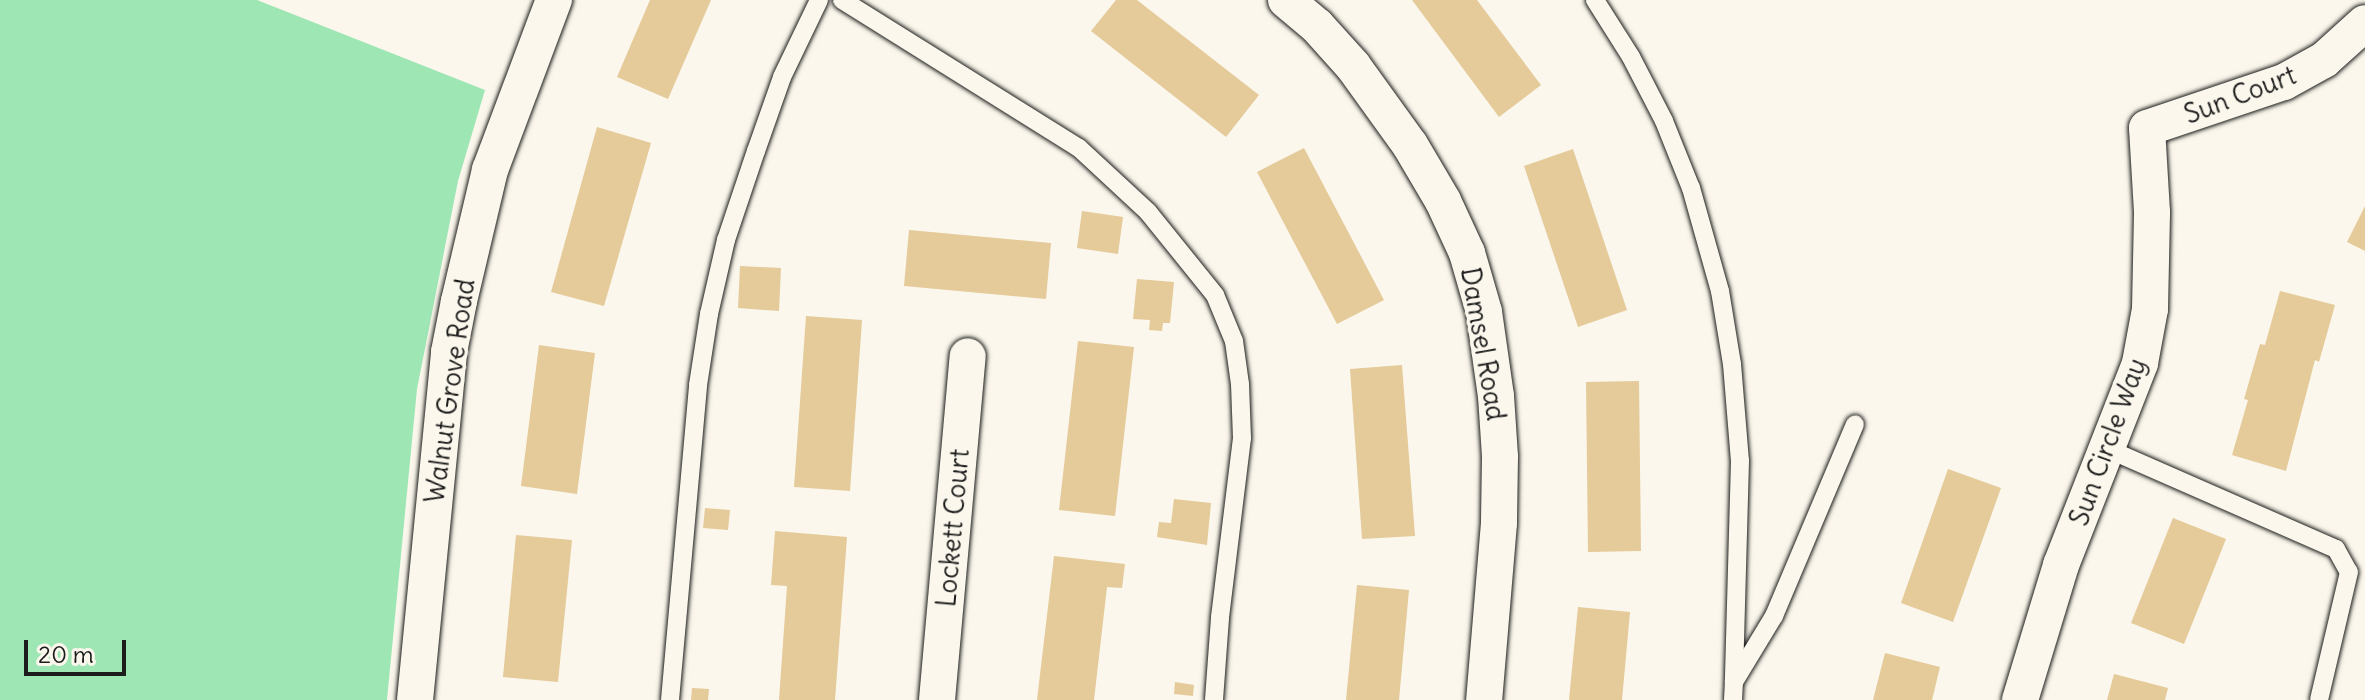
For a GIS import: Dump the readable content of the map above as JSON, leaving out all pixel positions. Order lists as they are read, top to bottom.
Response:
{
  "streets": {
    "street": [
      "Sun Court",
      "Damsel Road",
      "Walnut Grove Road",
      "Sun Circle Way",
      "Lockett Court"
    ]
  },
  "crossings": [
    ["Sun Court", "Sun Circle Way"]
  ],
  "scale_bar": "20 m"
}
